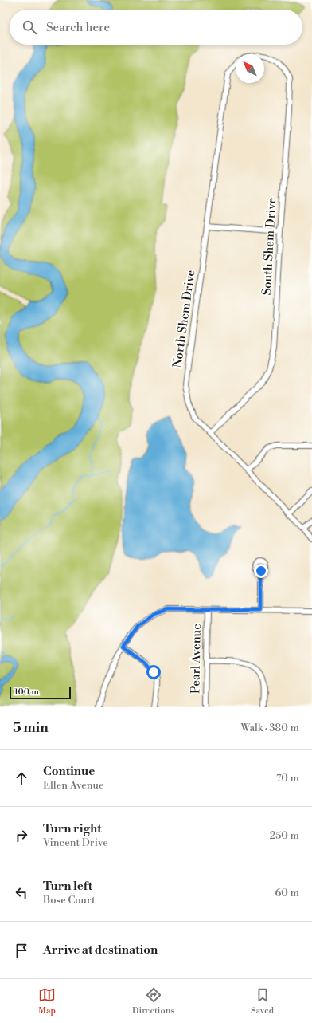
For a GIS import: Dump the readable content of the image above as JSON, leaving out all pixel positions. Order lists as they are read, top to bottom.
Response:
{
  "streets": {
    "street": ["South Shem Drive", "North Shem Drive", "Pearl Avenue"]
  },
  "crossings": [
    ["South Shem Drive", "North Shem Drive"]
  ],
  "scale_bar": "100 m",
  "north": "top left",
  "page": {
    "search": "Search here",
    "scale": "100 m",
    "heading": ["5 min", "Walk · 380 m"],
    "list": [
      ["Continue", "Ellen Avenue", "70 m"],
      ["Turn right", "Vincent Drive", "250 m"],
      ["Turn left", "Bose Court", "60 m"],
      "Arrive at destination"
    ],
    "nav": ["Map", "Directions", "Saved"]
  }
}
